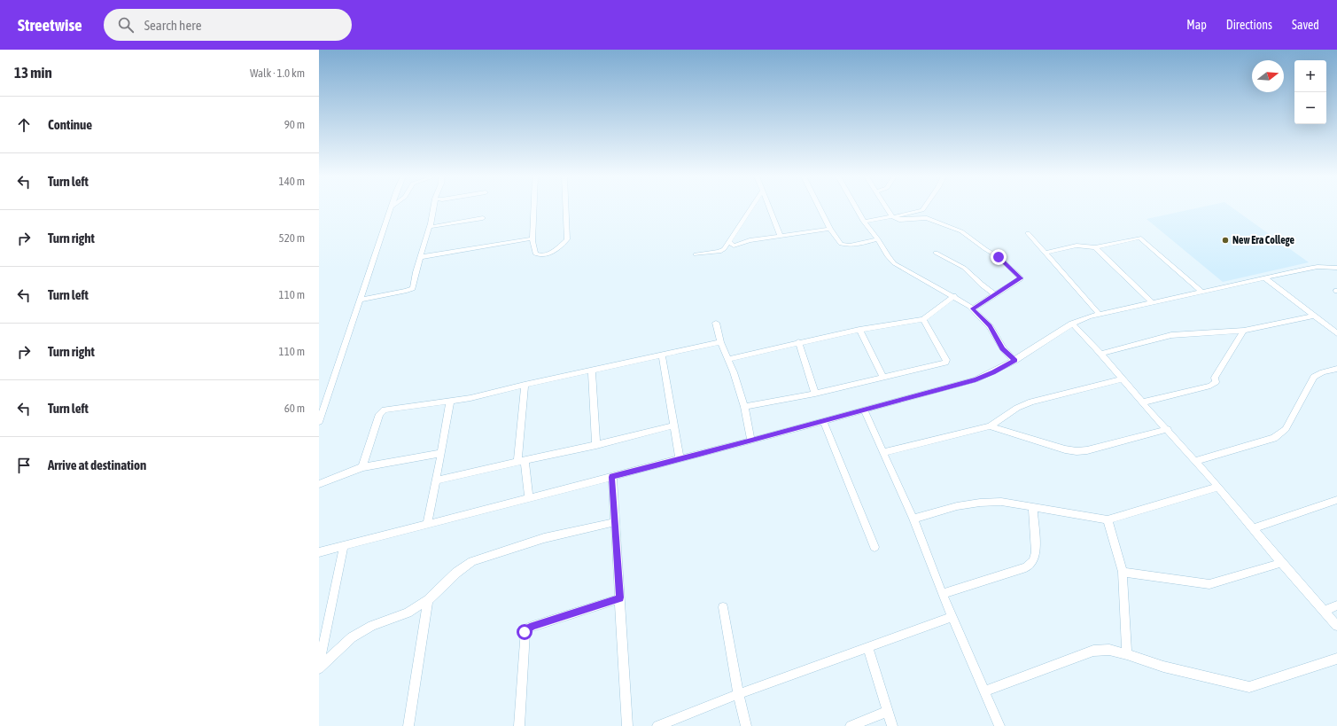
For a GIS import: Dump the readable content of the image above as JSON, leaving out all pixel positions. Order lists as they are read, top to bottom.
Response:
{
  "places": ["New Era College"],
  "north": "right",
  "page": {
    "header": "Streetwise",
    "search": "Search here",
    "nav": ["Map", "Directions", "Saved"],
    "heading": ["13 min", "Walk · 1.0 km"],
    "map_buttons": ["+", "−"],
    "list": [
      ["Continue", "90 m"],
      ["Turn left", "140 m"],
      ["Turn right", "520 m"],
      ["Turn left", "110 m"],
      ["Turn right", "110 m"],
      ["Turn left", "60 m"],
      "Arrive at destination"
    ]
  }
}
